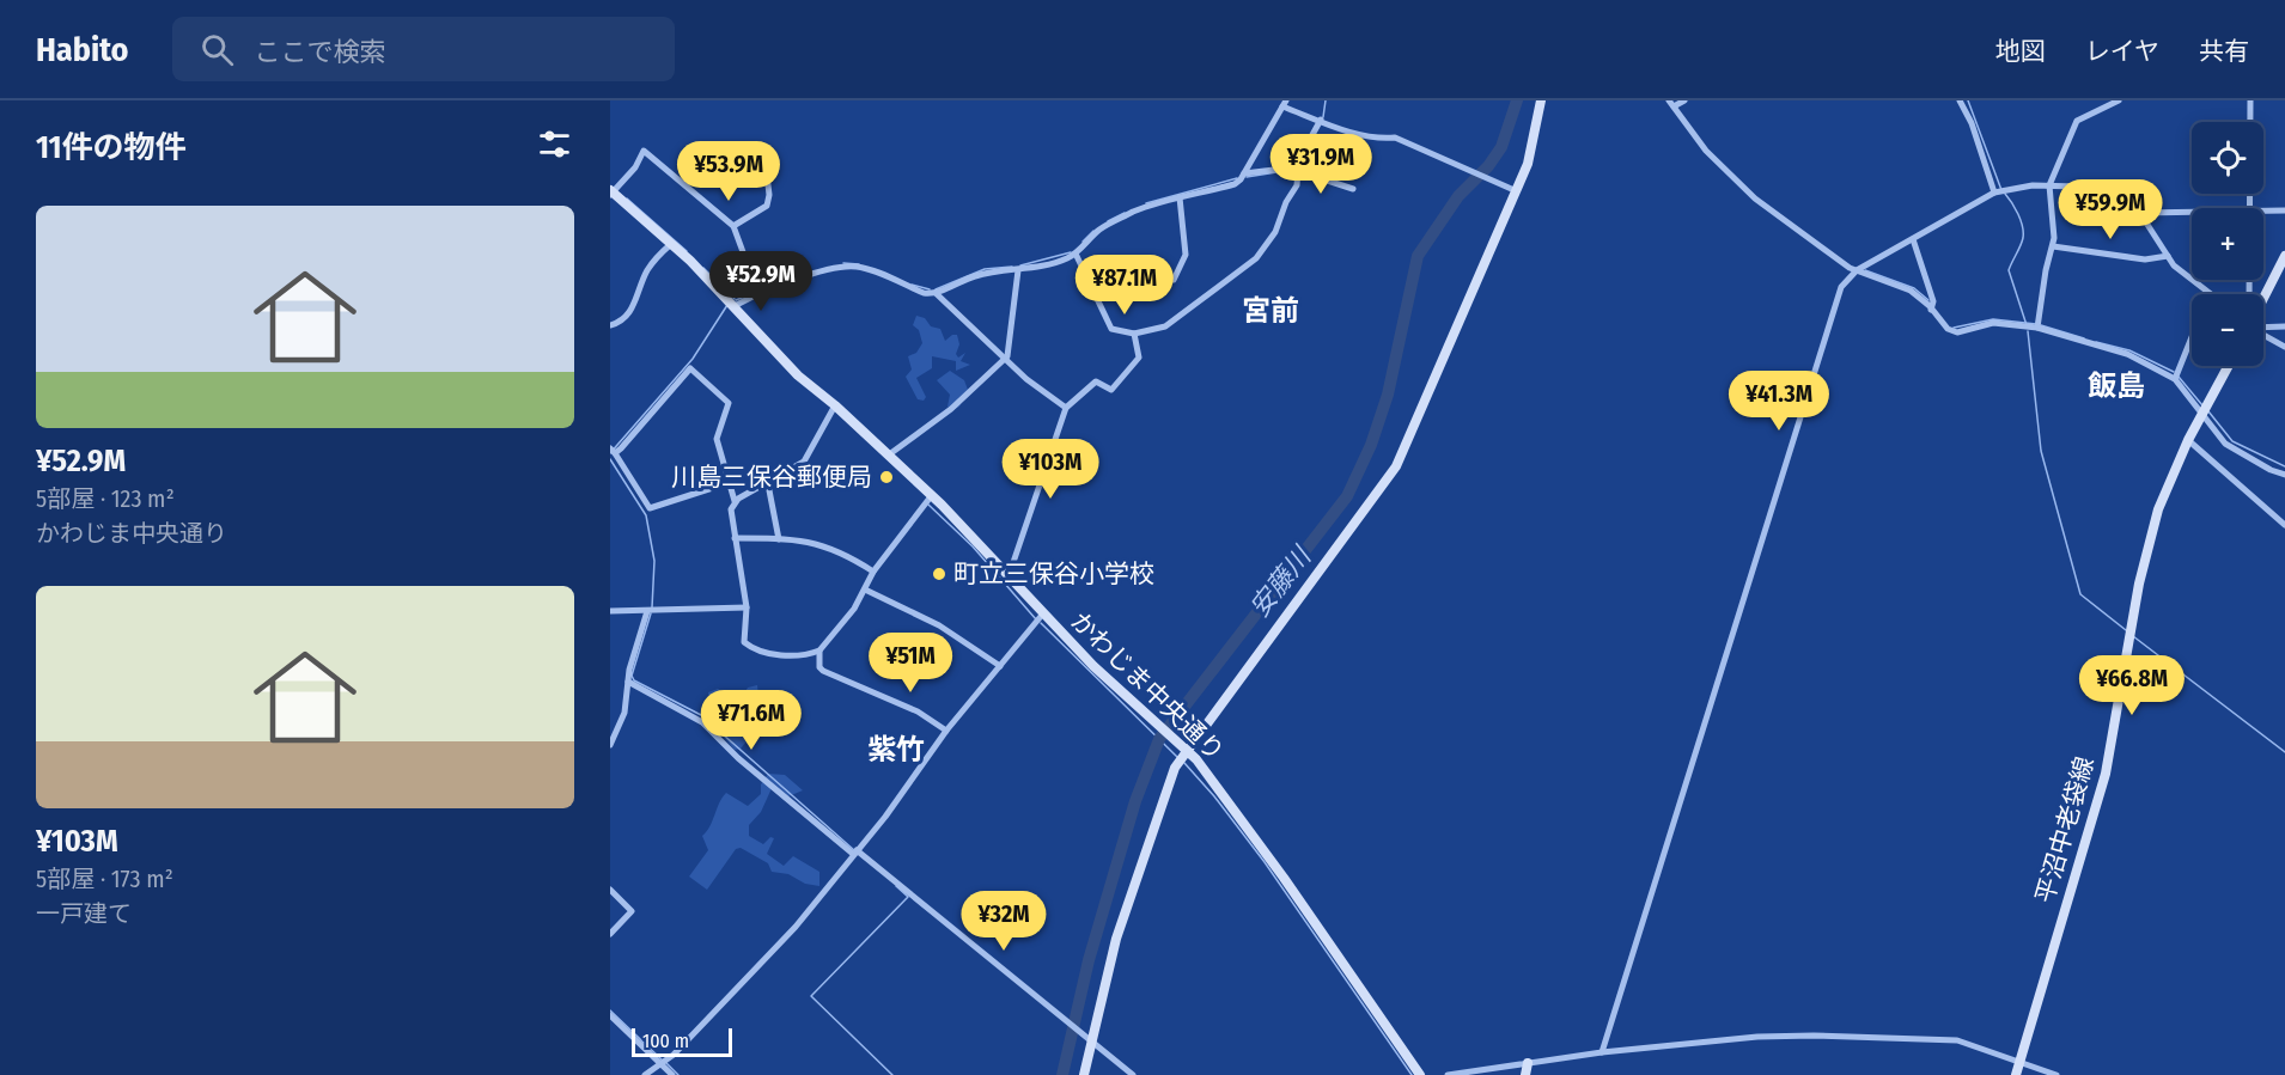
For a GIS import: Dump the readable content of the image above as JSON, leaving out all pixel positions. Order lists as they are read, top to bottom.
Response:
{
  "streets": {
    "street": ["かわじま中央通り", "平沼中老袋線"]
  },
  "districts": ["宮前", "飯島", "紫竹"],
  "water": ["安藤川"],
  "places": ["川島三保谷郵便局", "町立三保谷小学校"],
  "scale_bar": "100 m",
  "page": {
    "header": "Habito",
    "search": "ここで検索",
    "nav": ["地図", "レイヤ", "共有"],
    "heading": "11件の物件",
    "map_buttons": ["+", "−"],
    "price": [
      "¥31.9M",
      "¥53.9M",
      "¥59.9M",
      "¥52.9M",
      "¥87.1M",
      "¥41.3M",
      "¥103M",
      "¥51M",
      "¥66.8M",
      "¥71.6M",
      "¥32M"
    ],
    "list": [
      {
        "name": "¥52.9M",
        "note": "5部屋 · 123 m² · かわじま中央通り"
      },
      {
        "name": "¥103M",
        "note": "5部屋 · 173 m² · 一戸建て"
      }
    ],
    "scale": "100 m"
  }
}
